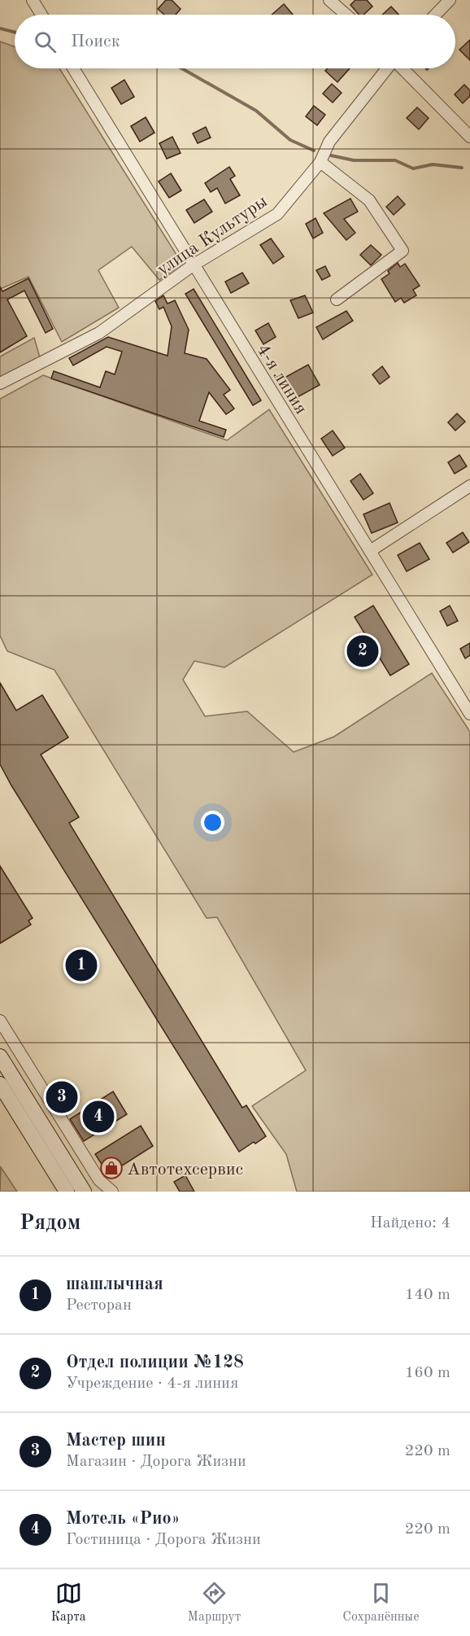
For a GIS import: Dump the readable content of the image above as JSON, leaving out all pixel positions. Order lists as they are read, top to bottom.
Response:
{
  "streets": {
    "street": ["улица Культуры", "4-я линия"]
  },
  "crossings": [
    ["улица Культуры", "4-я линия"]
  ],
  "places": {
    "shop": ["Автотехсервис"]
  },
  "page": {
    "search": "Поиск",
    "pins": [
      "2",
      "1",
      "3",
      "4"
    ],
    "heading": ["Рядом", "Найдено: 4"],
    "list": [
      {
        "mark": "1",
        "name": "шашлычная",
        "note": "Ресторан",
        "value": "140 m"
      },
      {
        "mark": "2",
        "name": "Отдел полиции №128",
        "note": "Учреждение · 4-я линия",
        "value": "160 m"
      },
      {
        "mark": "3",
        "name": "Мастер шин",
        "note": "Магазин · Дорога Жизни",
        "value": "220 m"
      },
      {
        "mark": "4",
        "name": "Мотель «Рио»",
        "note": "Гостиница · Дорога Жизни",
        "value": "220 m"
      }
    ],
    "nav": ["Карта", "Маршрут", "Сохранённые"]
  }
}
